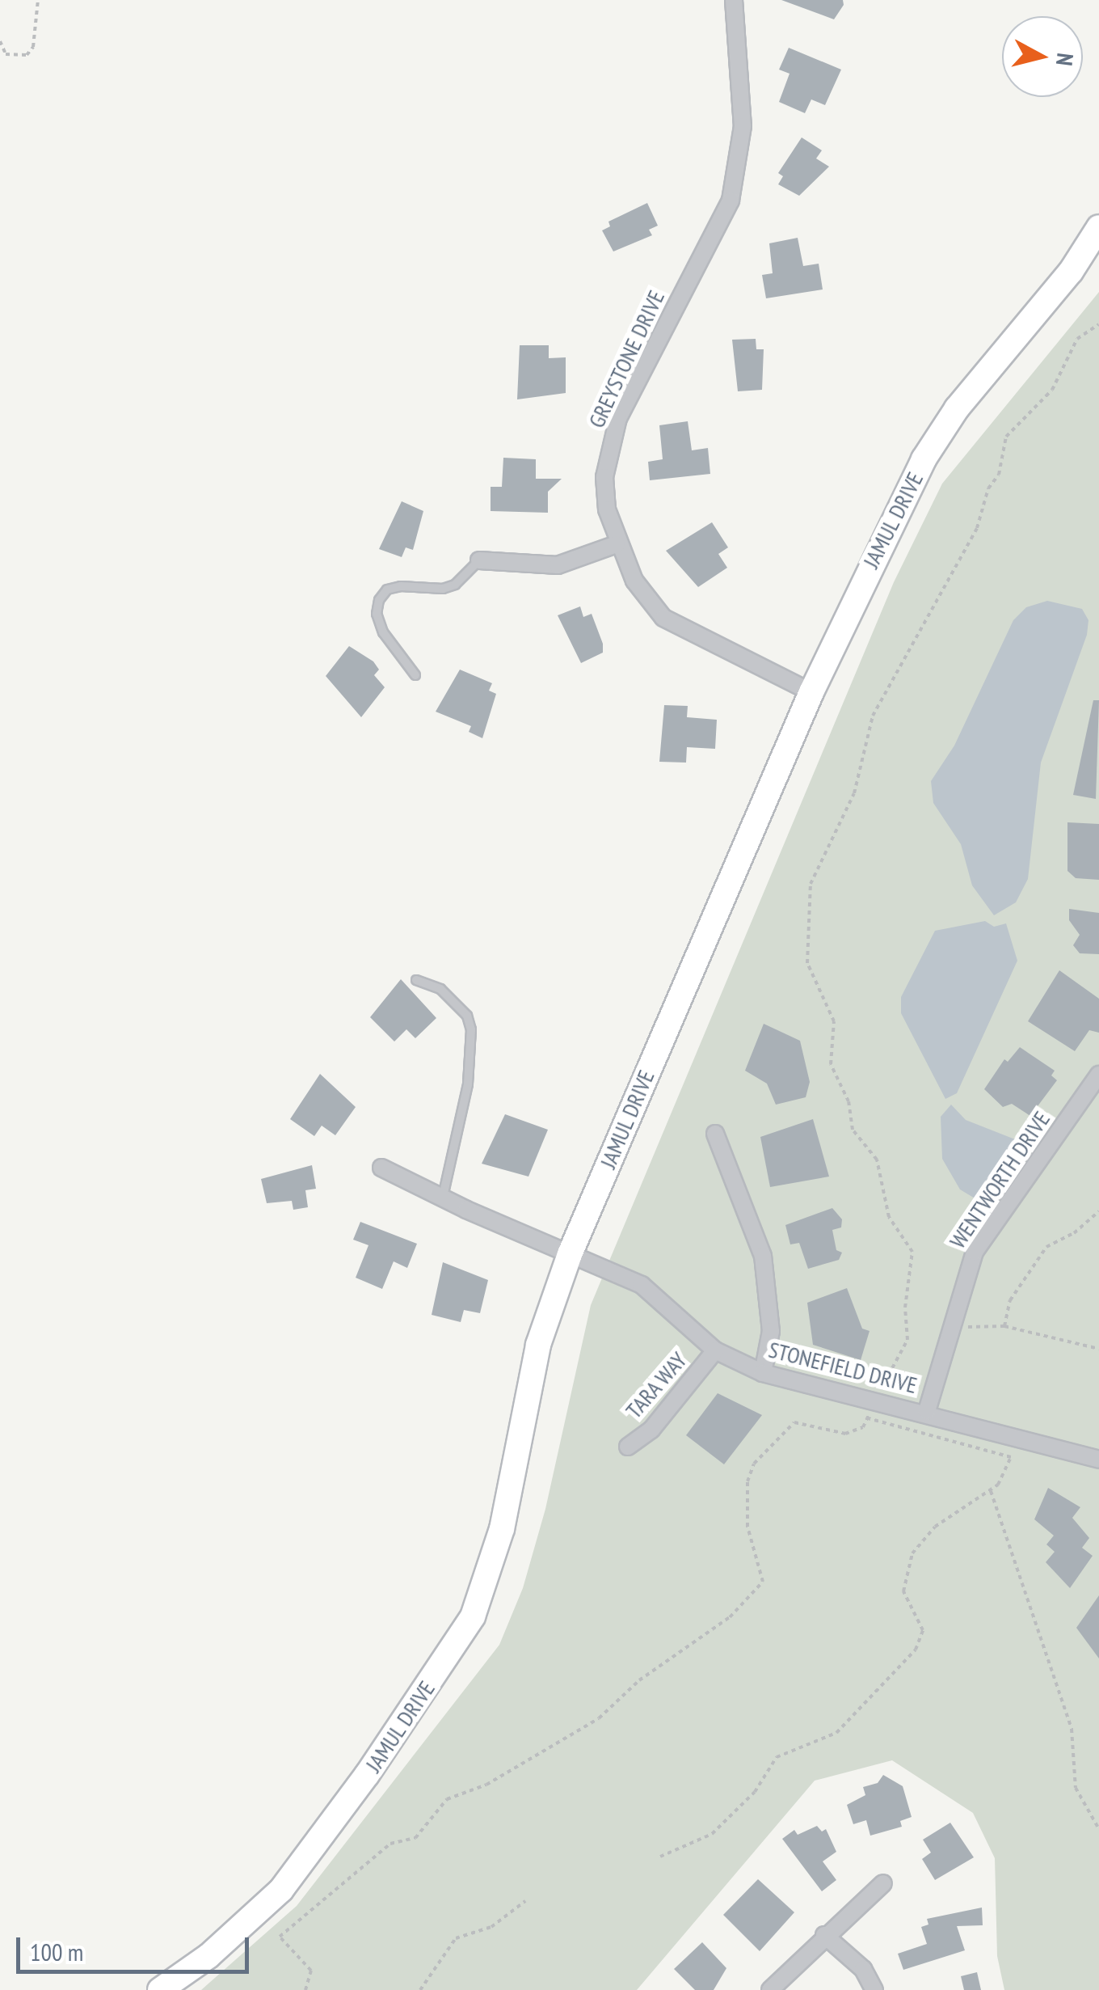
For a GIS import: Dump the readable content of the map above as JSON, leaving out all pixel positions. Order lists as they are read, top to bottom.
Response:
{
  "streets": {
    "street": [
      "GREYSTONE DRIVE",
      "JAMUL DRIVE",
      "WENTWORTH DRIVE",
      "STONEFIELD DRIVE",
      "TARA WAY"
    ]
  },
  "crossings": [
    ["GREYSTONE DRIVE", "JAMUL DRIVE"],
    ["JAMUL DRIVE", "STONEFIELD DRIVE"],
    ["WENTWORTH DRIVE", "STONEFIELD DRIVE"],
    ["STONEFIELD DRIVE", "TARA WAY"]
  ],
  "scale_bar": "100 m",
  "north": "right"
}
